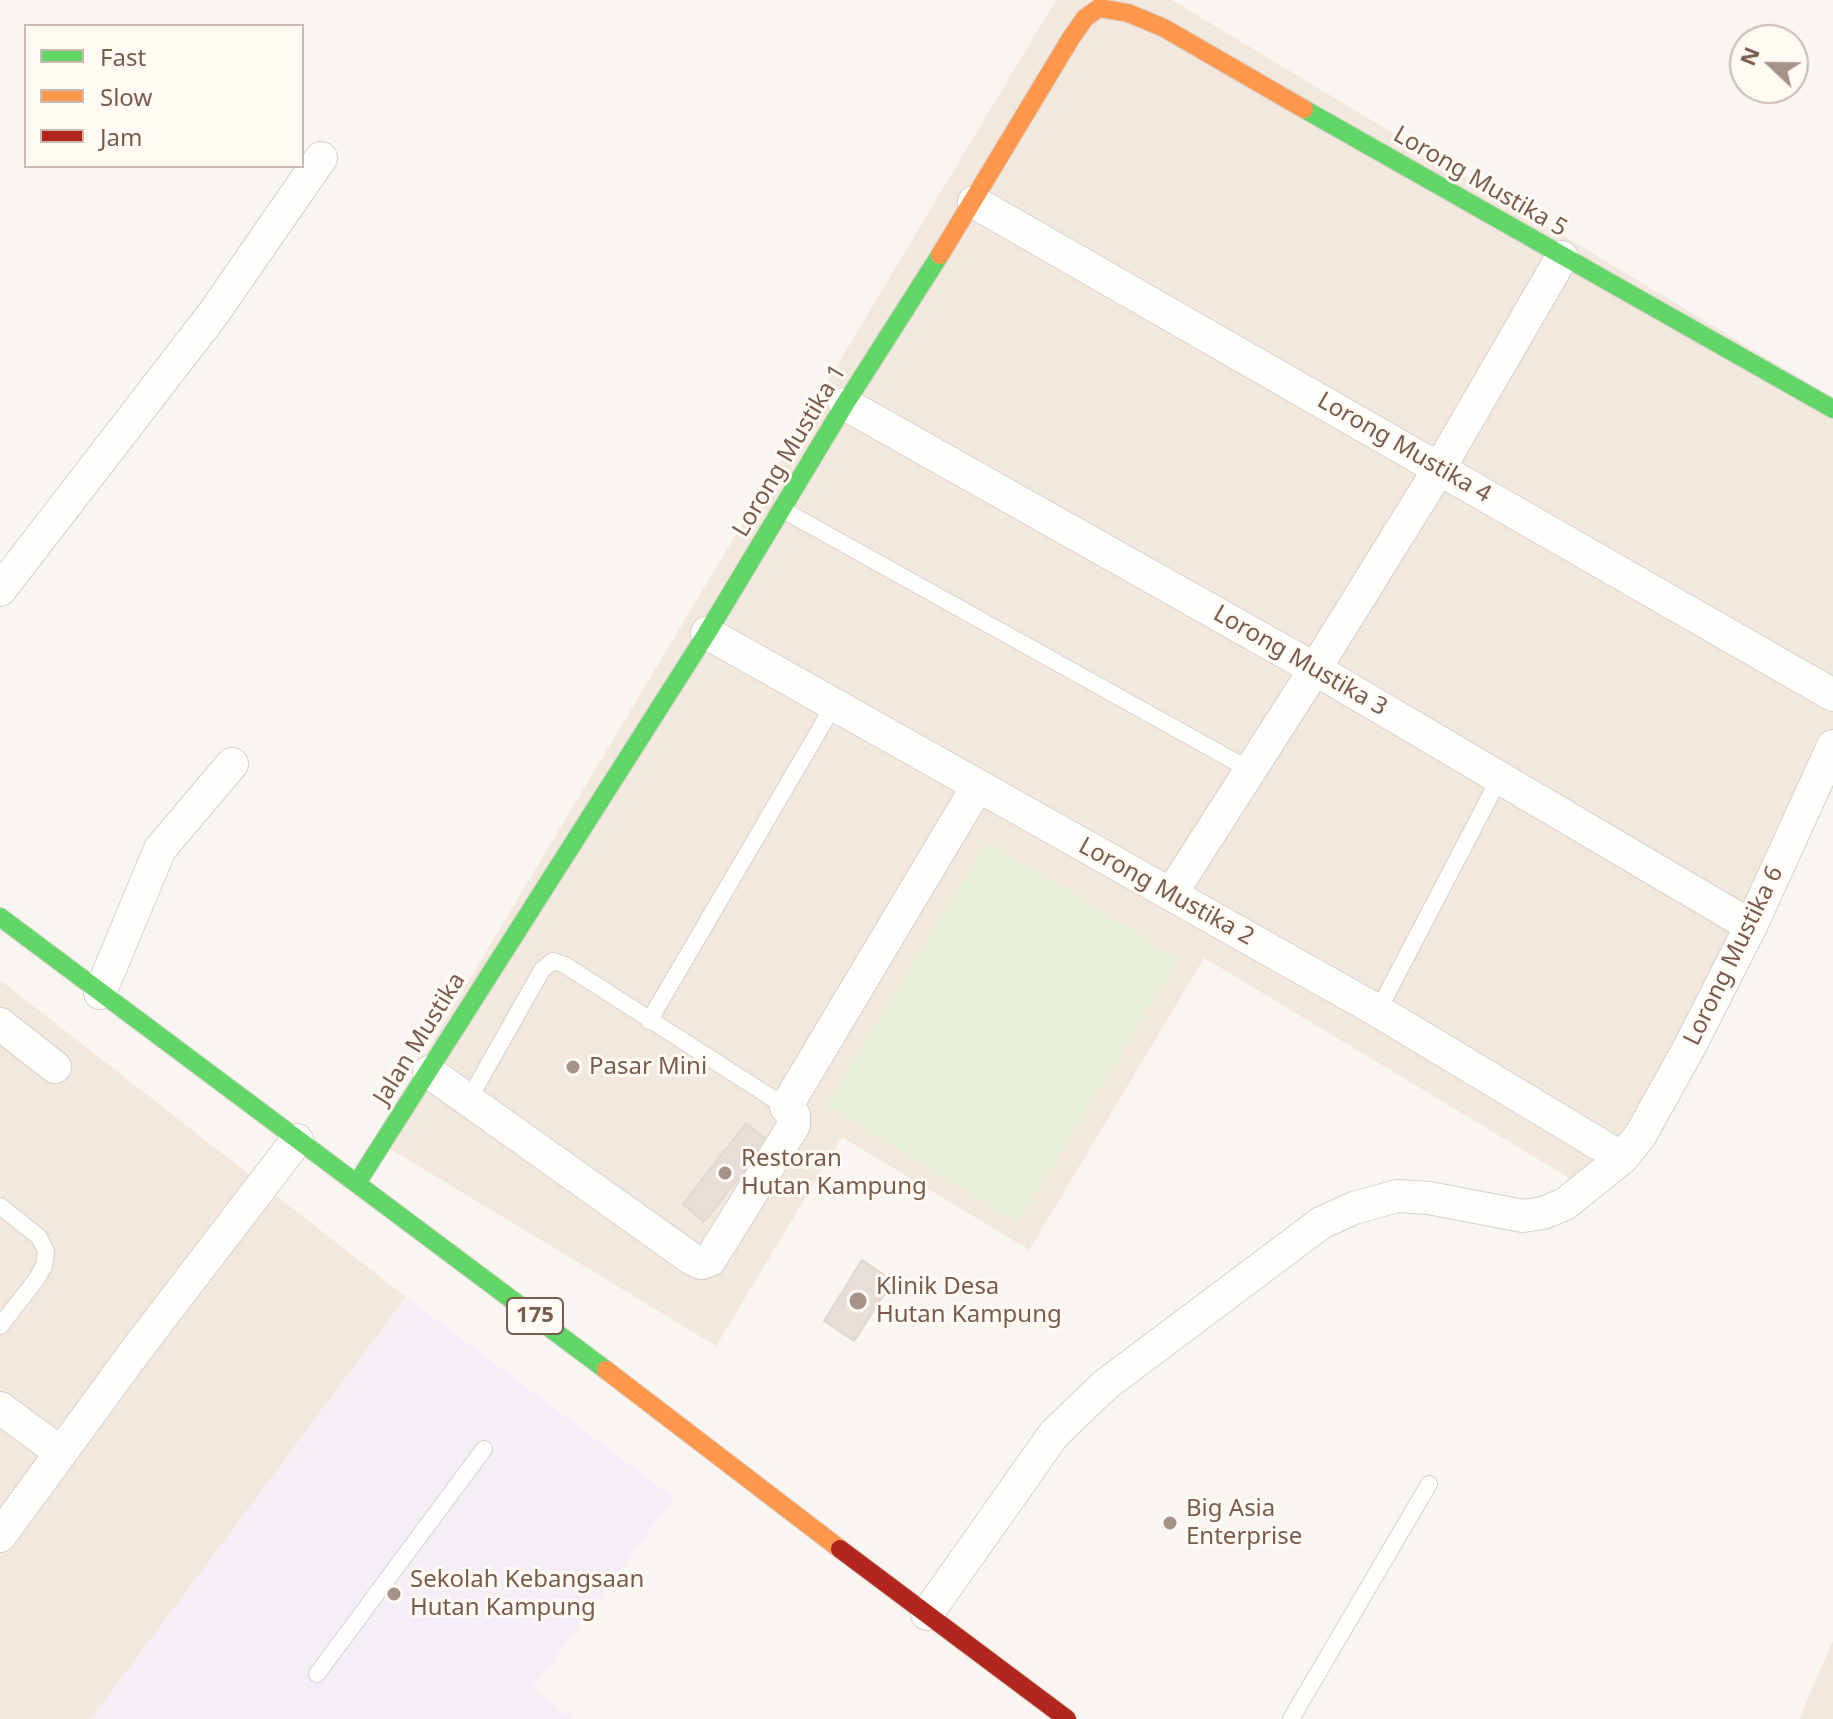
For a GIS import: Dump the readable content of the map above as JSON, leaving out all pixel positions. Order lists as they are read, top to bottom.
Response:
{
  "streets": {
    "street": [
      "Lorong Mustika 5",
      "Lorong Mustika 4",
      "Lorong Mustika 1",
      "Lorong Mustika 3",
      "Lorong Mustika 2",
      "Lorong Mustika 6",
      "Jalan Mustika",
      "175"
    ]
  },
  "crossings": [
    ["Lorong Mustika 5", "Lorong Mustika 1"],
    ["Lorong Mustika 4", "Lorong Mustika 1"],
    ["Lorong Mustika 1", "Lorong Mustika 3"],
    ["Lorong Mustika 1", "Lorong Mustika 2"],
    ["Lorong Mustika 1", "Jalan Mustika"],
    ["Lorong Mustika 3", "Lorong Mustika 6"],
    ["Lorong Mustika 2", "Lorong Mustika 6"],
    ["Lorong Mustika 6", "175"],
    ["Jalan Mustika", "175"]
  ],
  "places": [
    "Pasar Mini",
    "Restoran Hutan Kampung",
    "Klinik Desa Hutan Kampung",
    "Big Asia Enterprise",
    "Sekolah Kebangsaan Hutan Kampung"
  ],
  "legend": ["Fast", "Slow", "Jam"],
  "north": "left"
}
